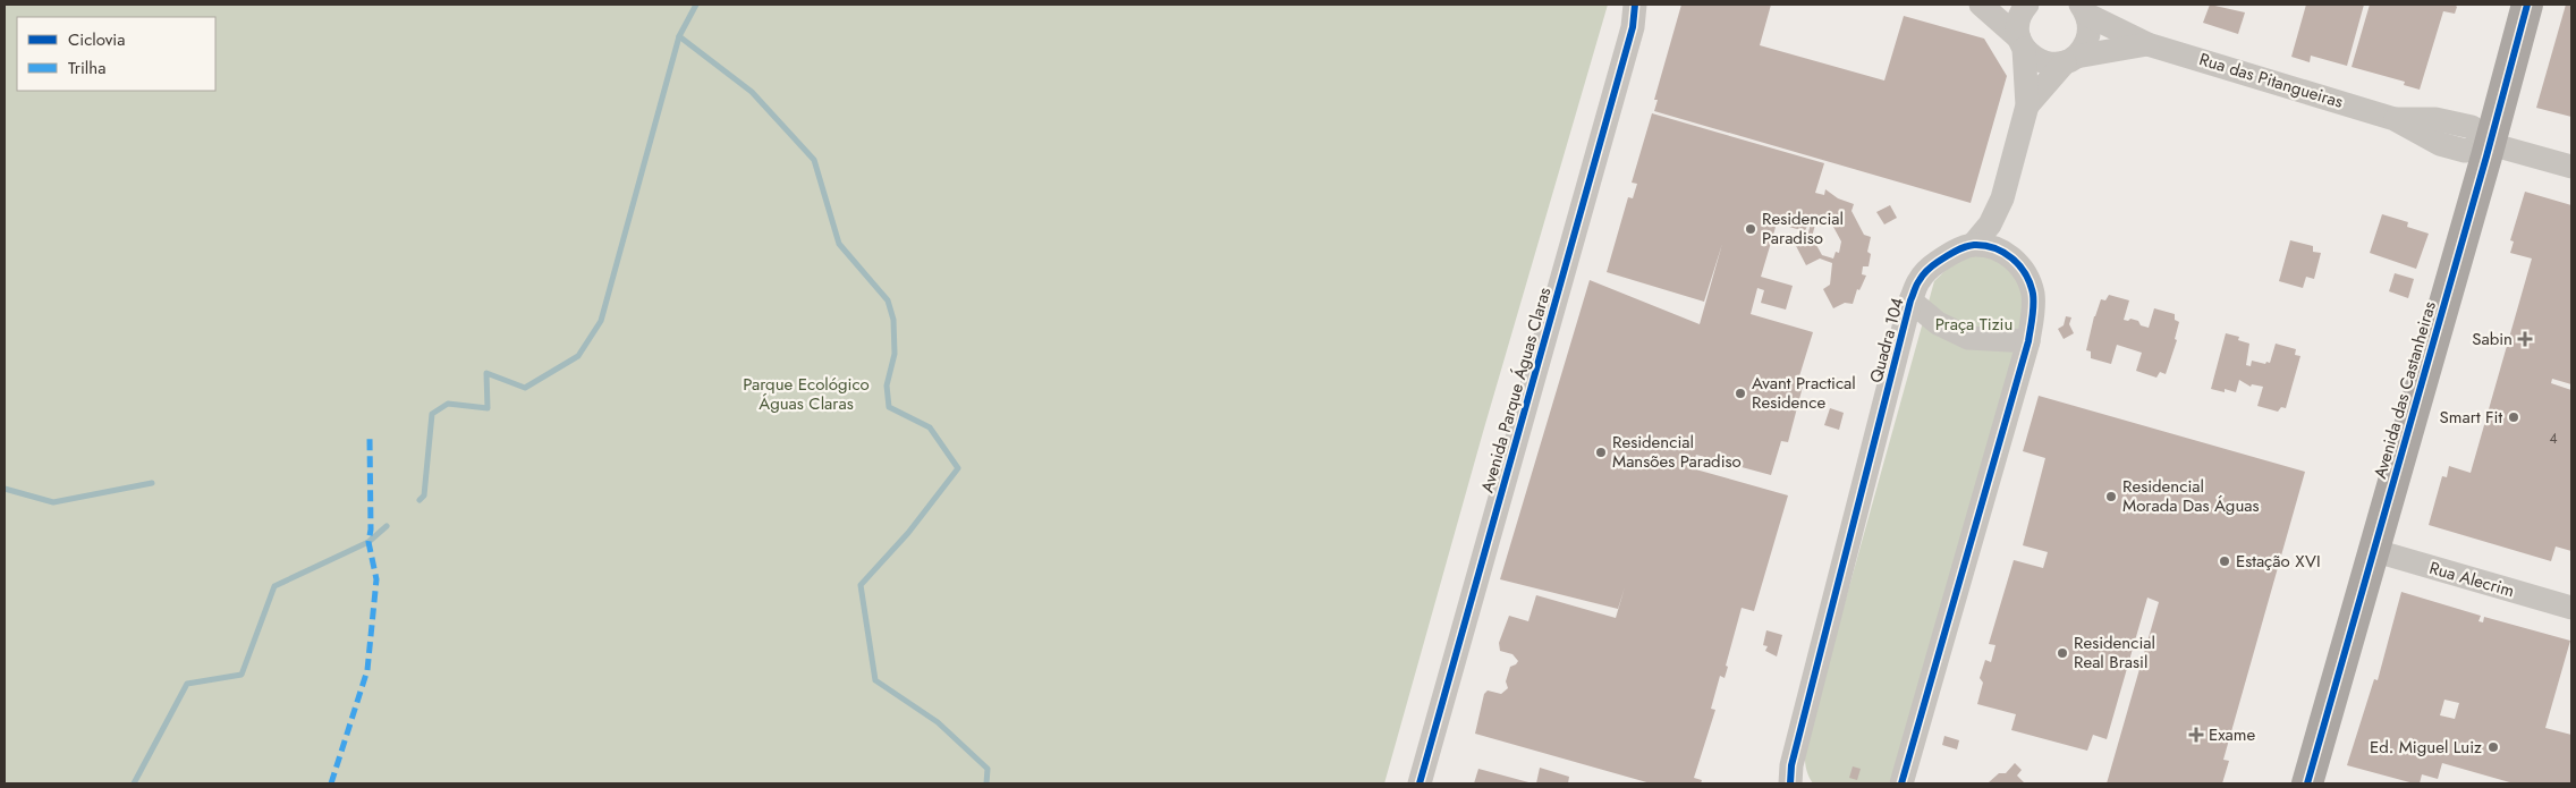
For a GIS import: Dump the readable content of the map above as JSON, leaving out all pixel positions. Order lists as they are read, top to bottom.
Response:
{
  "streets": {
    "main road": ["Avenida das Castanheiras"],
    "street": [
      "Rua das Pitangueiras",
      "Quadra 104",
      "Avenida Parque Águas Claras",
      "Rua Alecrim"
    ]
  },
  "crossings": [
    ["Rua das Pitangueiras", "Avenida das Castanheiras"],
    ["Avenida das Castanheiras", "Rua Alecrim"]
  ],
  "parks": ["Praça Tiziu", "Parque Ecológico Águas Claras"],
  "places": {
    "other": [
      "Residencial Paradiso",
      "Avant Practical Residence",
      "Smart Fit",
      "Residencial Mansões Paradiso",
      "Residencial Morada Das Águas",
      "Estação XVI",
      "Residencial Real Brasil",
      "Ed. Miguel Luiz"
    ],
    "health": ["Sabin", "Exame"]
  },
  "house_numbers": ["4"],
  "legend": ["Ciclovia", "Trilha"]
}
